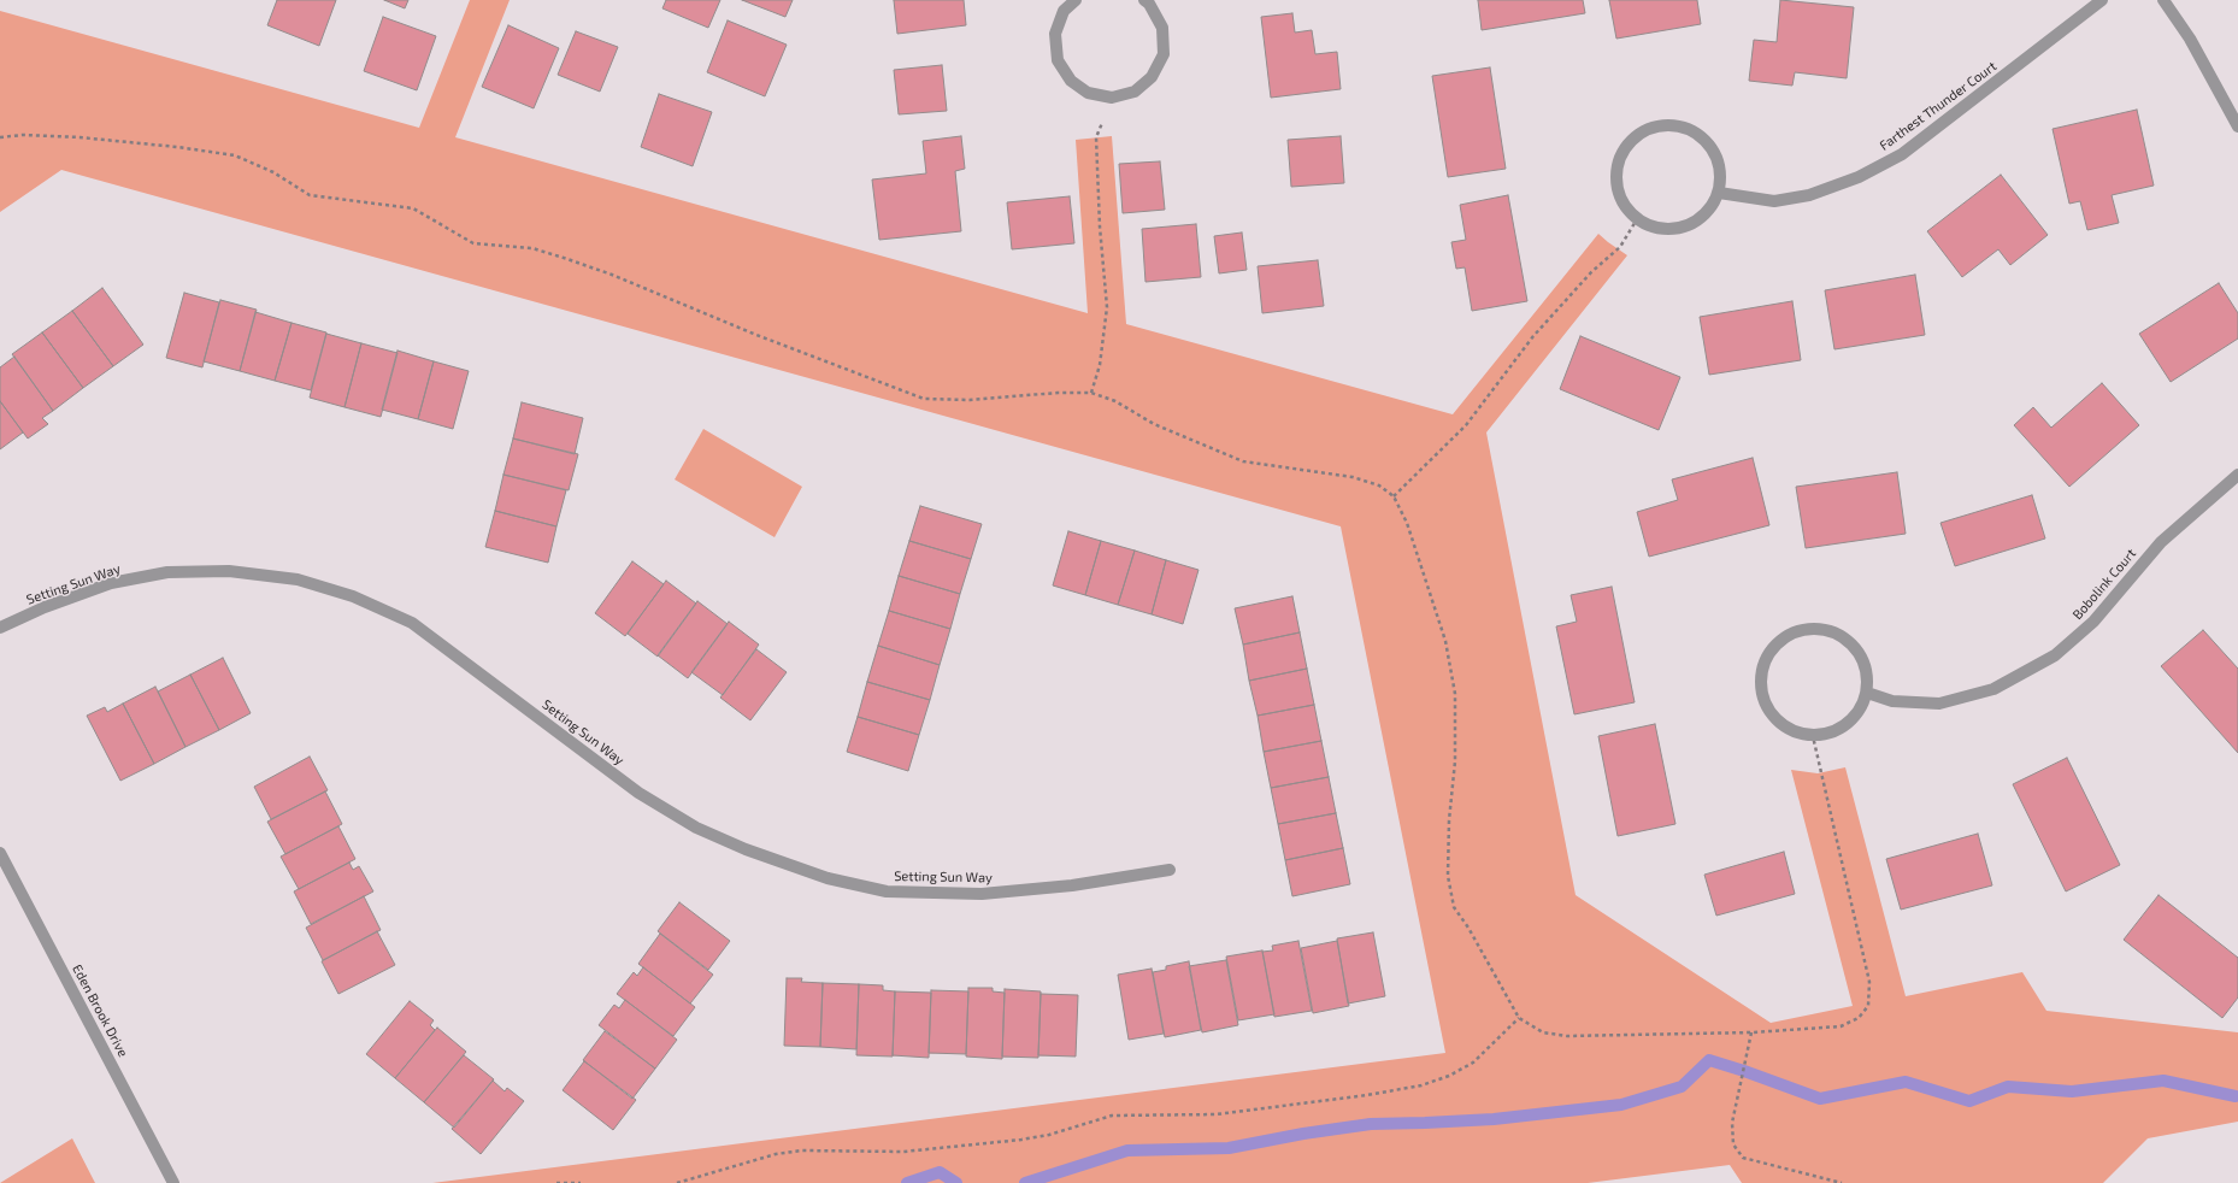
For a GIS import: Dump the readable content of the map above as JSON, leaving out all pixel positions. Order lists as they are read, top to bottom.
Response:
{
  "streets": {
    "street": [
      "Farthest Thunder Court",
      "Setting Sun Way",
      "Bobolink Court",
      "Eden Brook Drive"
    ]
  }
}
